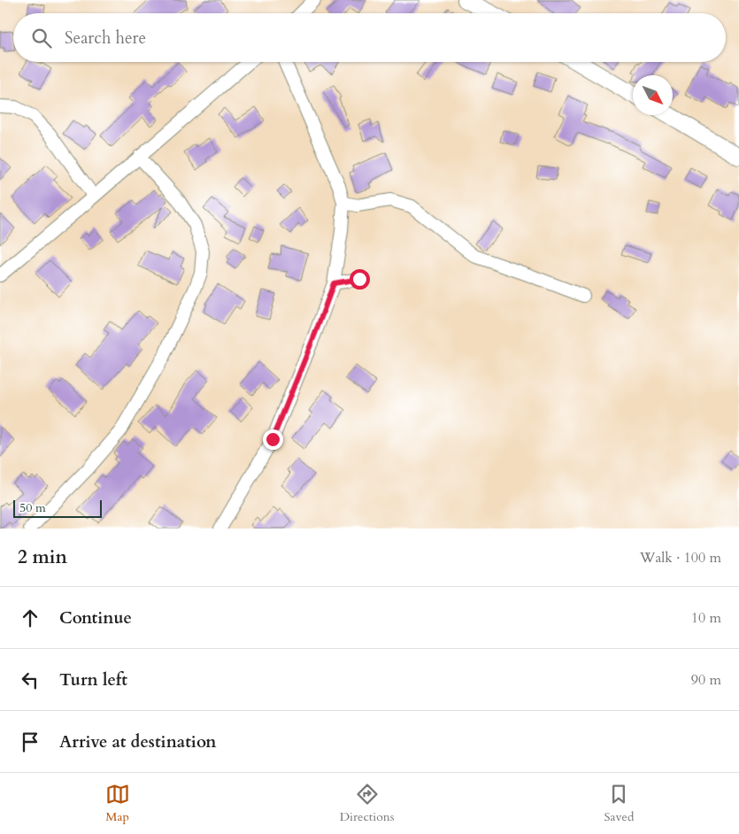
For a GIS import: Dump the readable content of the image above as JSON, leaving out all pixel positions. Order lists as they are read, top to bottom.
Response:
{
  "scale_bar": "50 m",
  "north": "bottom right",
  "page": {
    "search": "Search here",
    "scale": "50 m",
    "heading": ["2 min", "Walk · 100 m"],
    "list": [
      ["Continue", "10 m"],
      ["Turn left", "90 m"],
      "Arrive at destination"
    ],
    "nav": ["Map", "Directions", "Saved"]
  }
}
